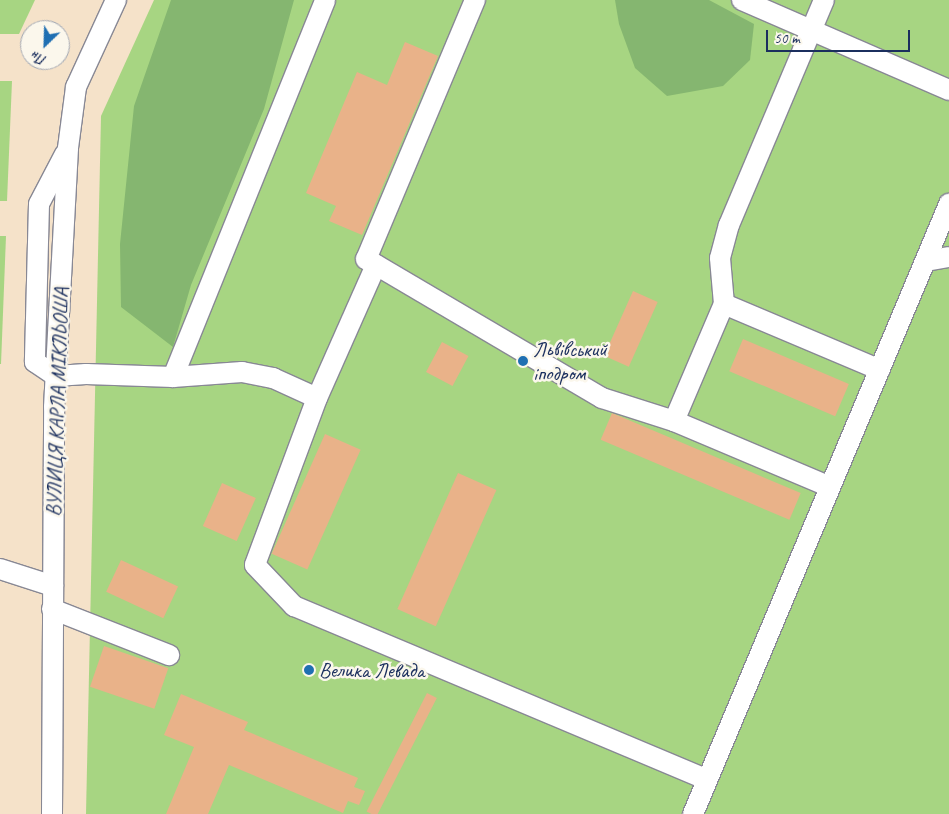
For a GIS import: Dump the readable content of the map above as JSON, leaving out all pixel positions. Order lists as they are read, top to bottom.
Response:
{
  "streets": {
    "street": ["ВУЛИЦЯ КАРЛА МІКЛЬОША"]
  },
  "places": ["Львівський іподром", "Велика Левада"],
  "scale_bar": "50 m",
  "north": "bottom left"
}
